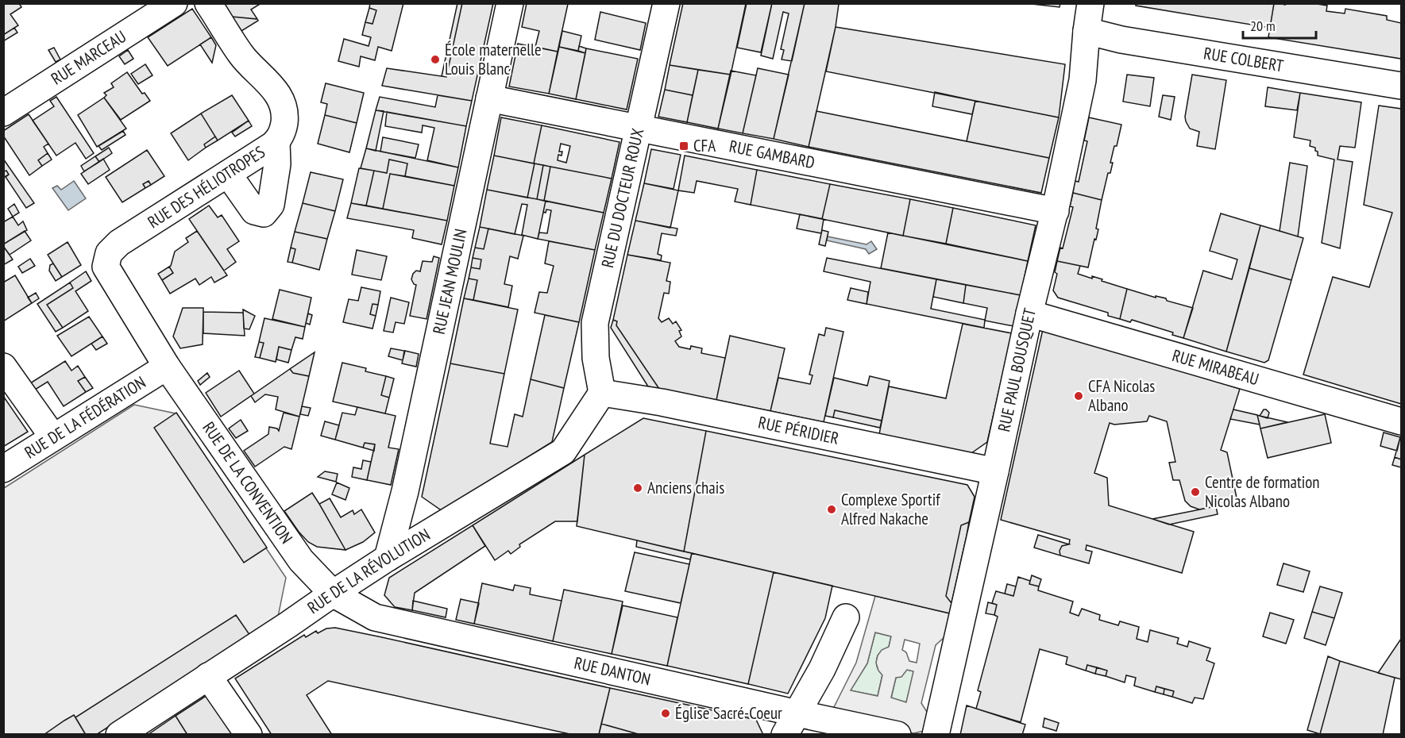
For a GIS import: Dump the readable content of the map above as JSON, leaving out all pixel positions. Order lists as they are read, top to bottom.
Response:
{
  "streets": {
    "street": [
      "RUE MARCEAU",
      "RUE COLBERT",
      "RUE GAMBARD",
      "RUE DES HÉLIOTROPES",
      "RUE DU DOCTEUR ROUX",
      "RUE JEAN MOULIN",
      "RUE MIRABEAU",
      "RUE PAUL BOUSQUET",
      "RUE DE LA FÉDÉRATION",
      "RUE PÉRIDIER",
      "RUE DE LA CONVENTION",
      "RUE DE LA RÉVOLUTION",
      "RUE DANTON"
    ]
  },
  "crossings": [
    ["RUE COLBERT", "RUE PAUL BOUSQUET"],
    ["RUE GAMBARD", "RUE DU DOCTEUR ROUX"],
    ["RUE GAMBARD", "RUE JEAN MOULIN"],
    ["RUE GAMBARD", "RUE PAUL BOUSQUET"],
    ["RUE DES HÉLIOTROPES", "RUE DE LA FÉDÉRATION"],
    ["RUE DES HÉLIOTROPES", "RUE DE LA CONVENTION"],
    ["RUE DU DOCTEUR ROUX", "RUE PÉRIDIER"],
    ["RUE DU DOCTEUR ROUX", "RUE DE LA RÉVOLUTION"],
    ["RUE JEAN MOULIN", "RUE DE LA RÉVOLUTION"],
    ["RUE MIRABEAU", "RUE PAUL BOUSQUET"],
    ["RUE PAUL BOUSQUET", "RUE PÉRIDIER"],
    ["RUE DE LA FÉDÉRATION", "RUE DE LA CONVENTION"],
    ["RUE PÉRIDIER", "RUE DE LA RÉVOLUTION"],
    ["RUE DE LA CONVENTION", "RUE DE LA RÉVOLUTION"],
    ["RUE DE LA CONVENTION", "RUE DANTON"],
    ["RUE DE LA RÉVOLUTION", "RUE DANTON"]
  ],
  "places": {
    "other": [
      "École maternelle Louis Blanc",
      "CFA Nicolas Albano",
      "Anciens chais",
      "Centre de formation Nicolas Albano",
      "Complexe Sportif Alfred Nakache",
      "Église Sacré-Coeur"
    ],
    "transit": ["CFA"]
  },
  "scale_bar": "20 m"
}
